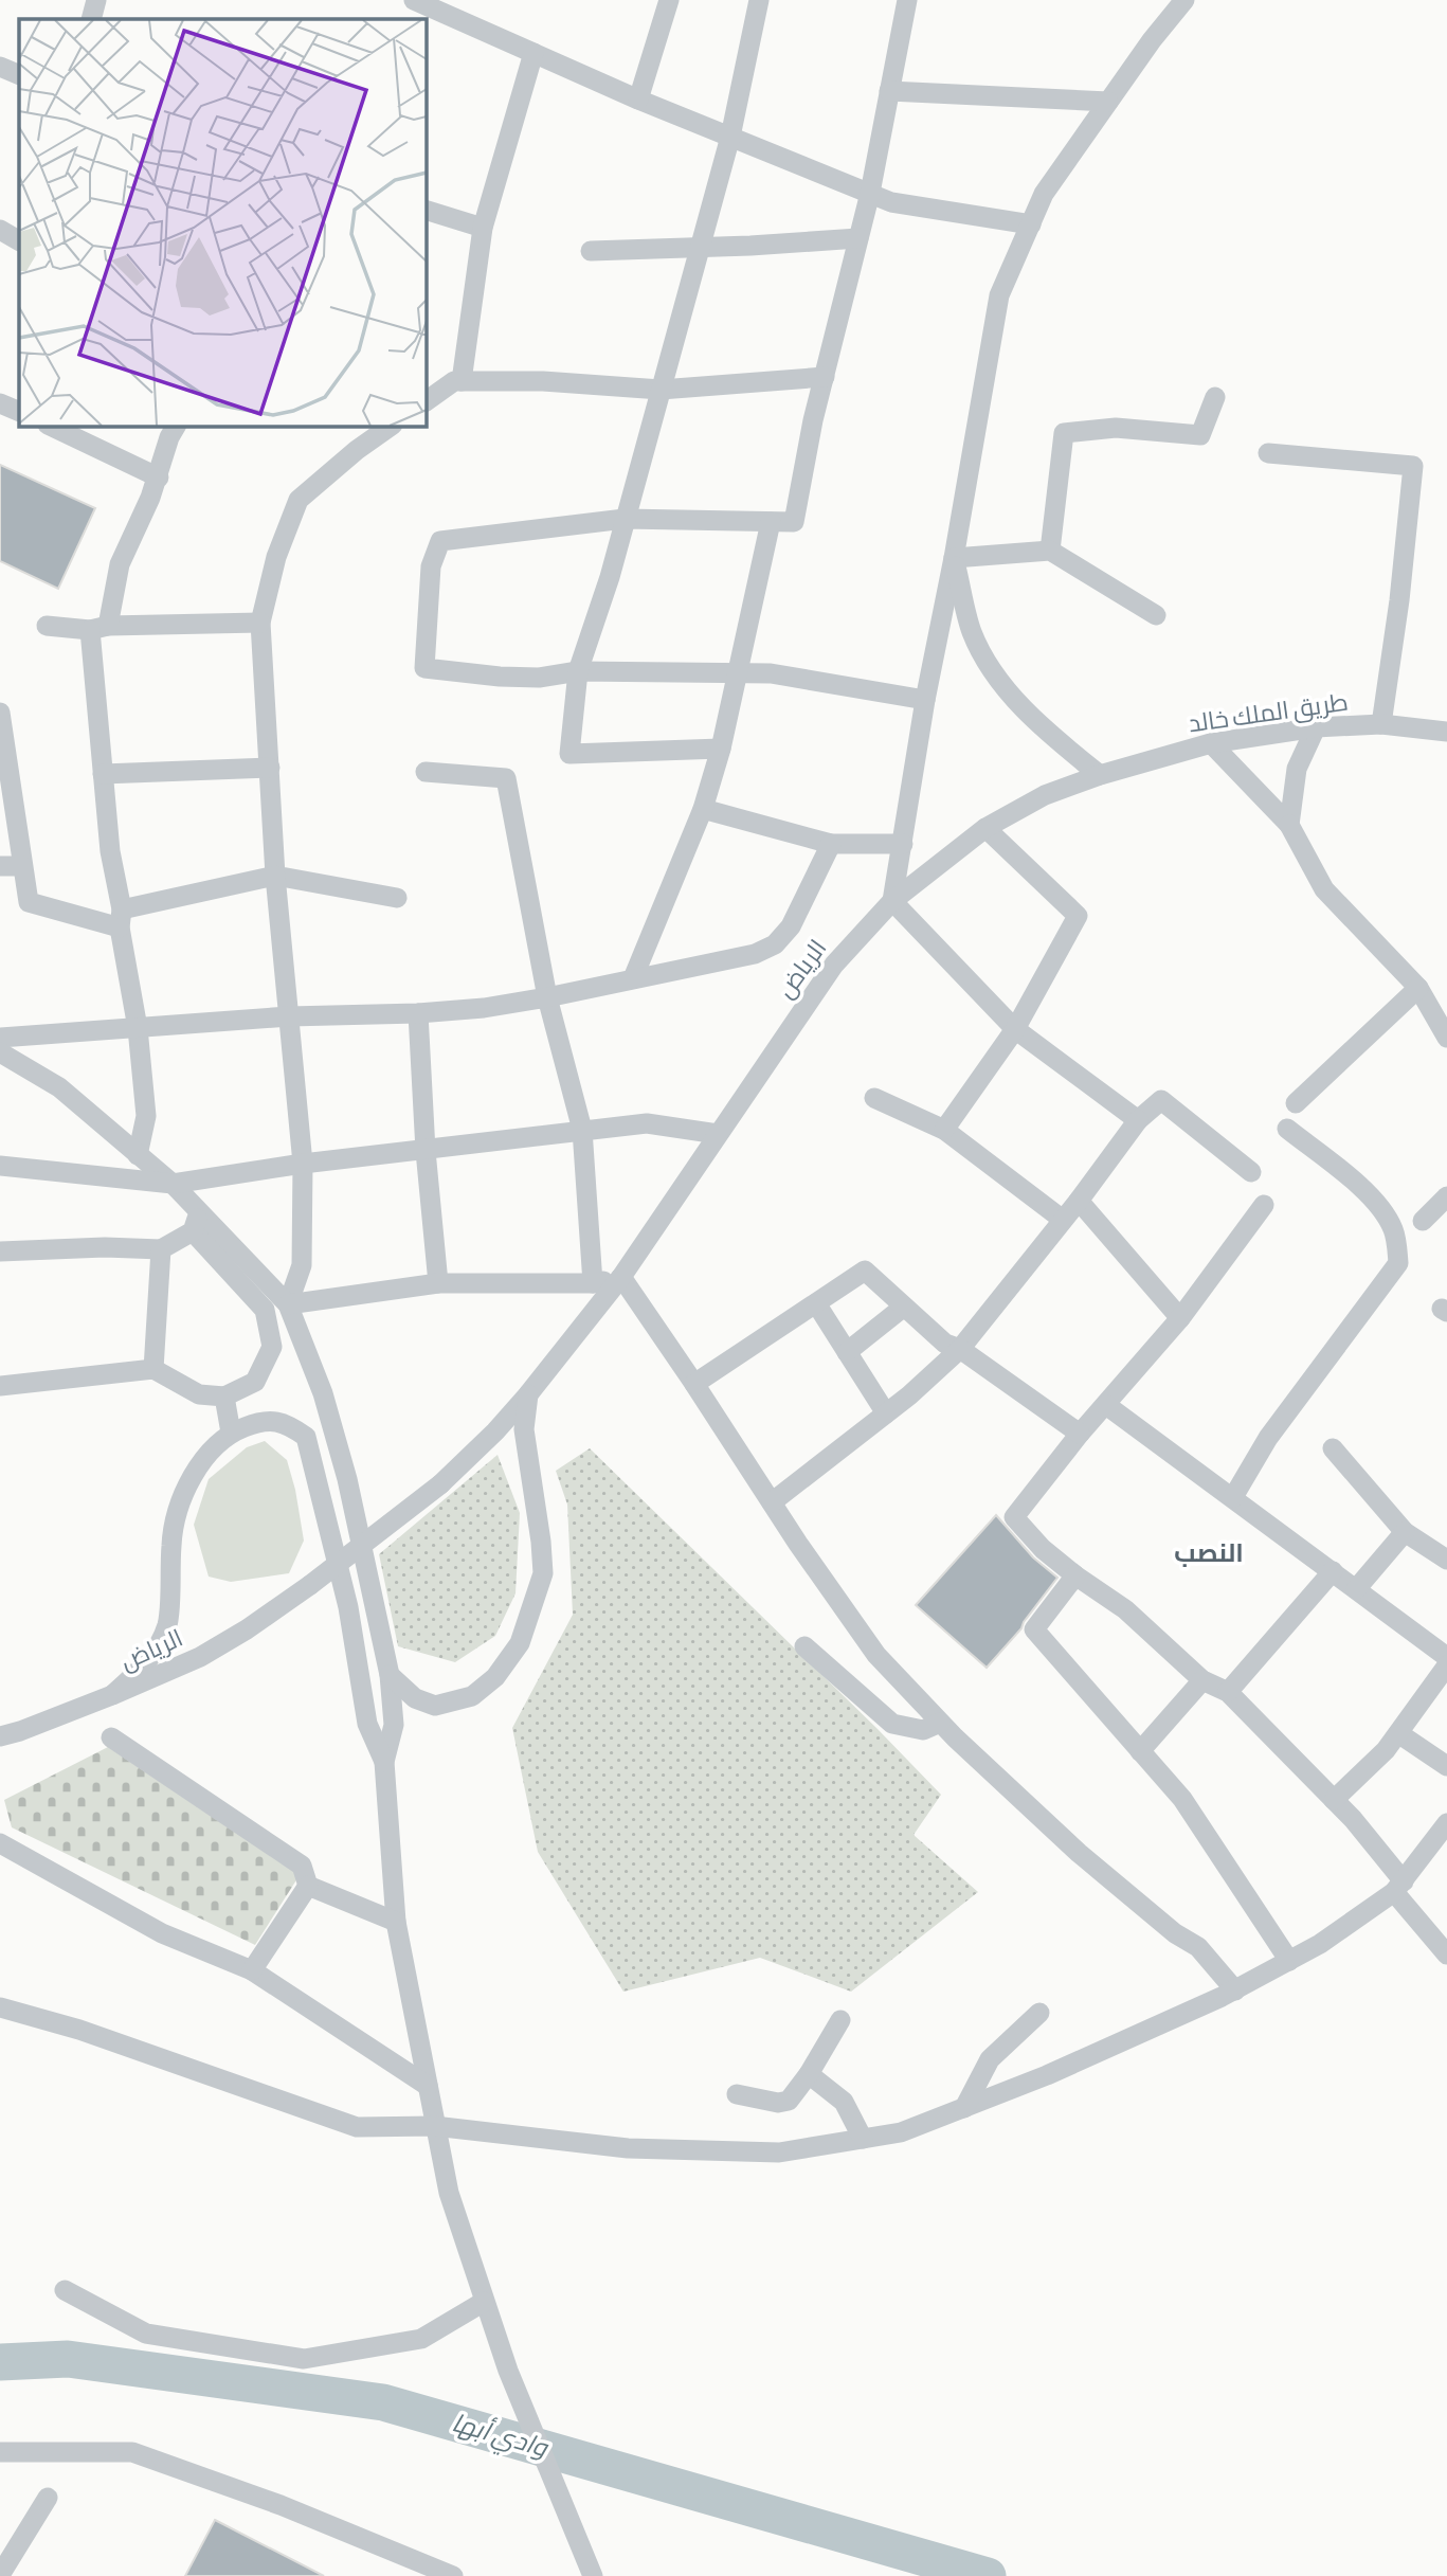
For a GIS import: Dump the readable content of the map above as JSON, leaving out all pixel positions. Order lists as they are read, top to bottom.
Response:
{
  "streets": {
    "street": ["طريق الملك خالد", "الرياض"]
  },
  "crossings": [
    ["طريق الملك خالد", "الرياض"]
  ],
  "districts": ["النصب"],
  "water": ["وادي أبها"]
}
